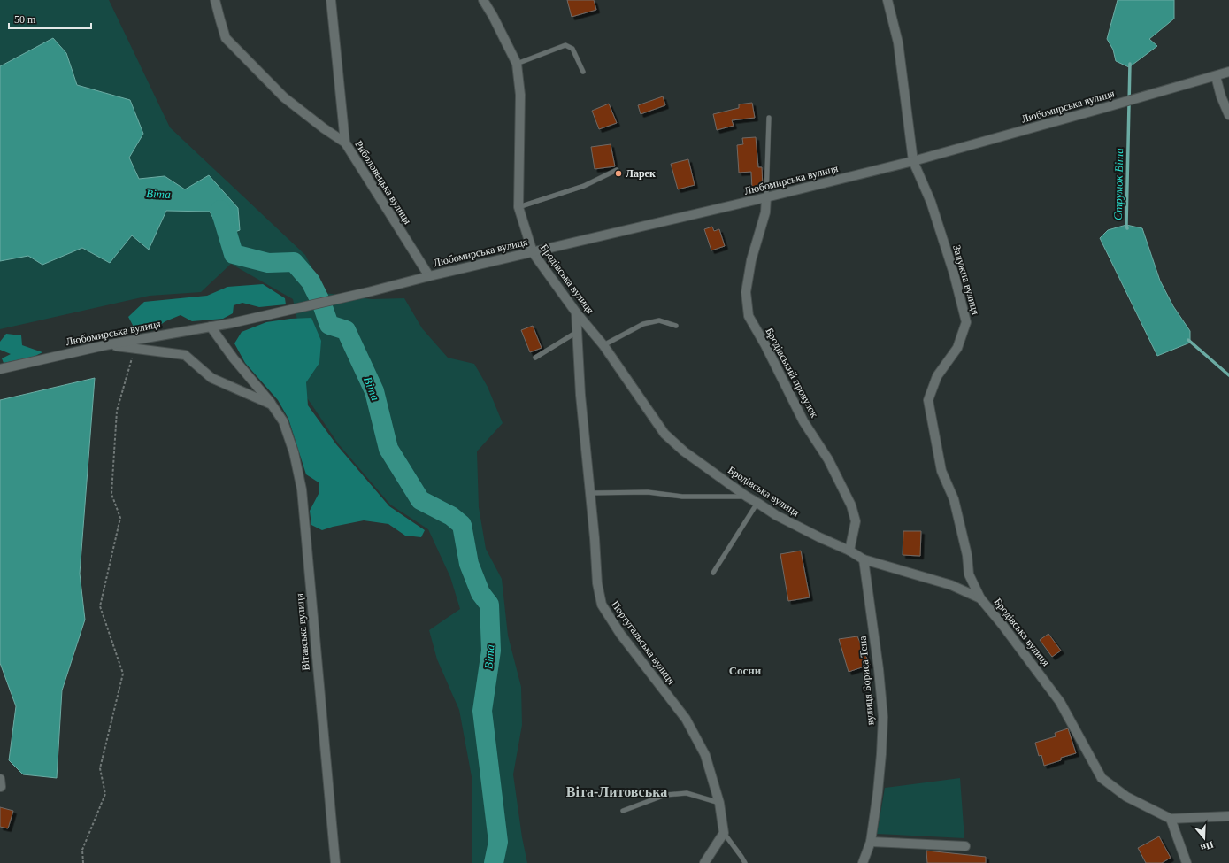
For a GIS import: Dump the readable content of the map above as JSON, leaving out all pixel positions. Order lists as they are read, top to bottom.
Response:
{
  "streets": {
    "street": [
      "Любомирська вулиця",
      "Риболовецька вулиця",
      "Бродівська вулиця",
      "Залужна вулиця",
      "Бродівський провулок",
      "Вітавська вулиця",
      "Португальська вулиця",
      "вулиця Бориса Тена"
    ]
  },
  "crossings": [
    ["Любомирська вулиця", "Риболовецька вулиця"],
    ["Любомирська вулиця", "Бродівська вулиця"],
    ["Любомирська вулиця", "Залужна вулиця"],
    ["Любомирська вулиця", "Бродівський провулок"],
    ["Любомирська вулиця", "Вітавська вулиця"],
    ["Бродівська вулиця", "Залужна вулиця"],
    ["Бродівська вулиця", "Бродівський провулок"],
    ["Бродівська вулиця", "Португальська вулиця"],
    ["Бродівська вулиця", "вулиця Бориса Тена"]
  ],
  "districts": ["Сосни", "Віта-Литовська"],
  "water": ["Струмок Віта", "Віта"],
  "places": ["Ларек"],
  "scale_bar": "50 m",
  "north": "bottom"
}
